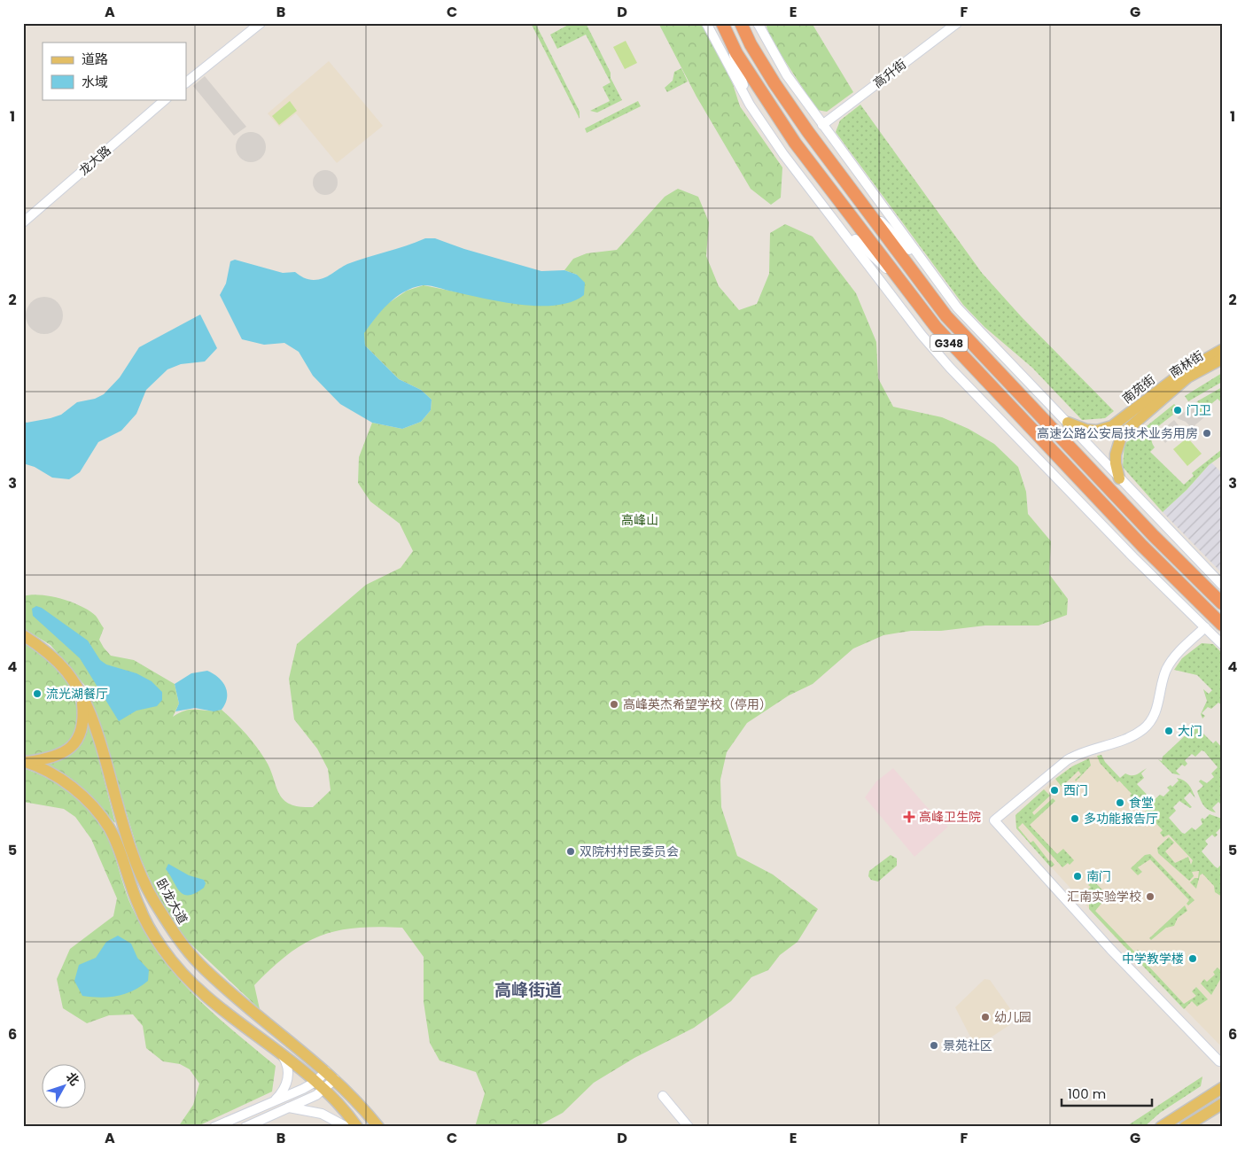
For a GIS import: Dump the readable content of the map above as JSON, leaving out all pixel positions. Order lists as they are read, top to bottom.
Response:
{
  "streets": {
    "highway": ["G348"],
    "main road": ["南林街", "南苑街", "卧龙大道"],
    "street": ["高升街", "龙大路"]
  },
  "districts": ["高峰街道"],
  "parks": ["高峰山"],
  "places": {
    "other": [
      "门卫",
      "高速公路公安局技术业务用房",
      "流光湖餐厅",
      "高峰英杰希望学校（停用）",
      "大门",
      "西门",
      "食堂",
      "多功能报告厅",
      "双院村村民委员会",
      "南门",
      "汇南实验学校",
      "中学教学楼",
      "幼儿园",
      "景苑社区"
    ],
    "health": ["高峰卫生院"]
  },
  "legend": ["道路", "水域"],
  "scale_bar": "100 m",
  "north": "top right",
  "grid": {
    "columns": [
      "A",
      "B",
      "C",
      "D",
      "E",
      "F",
      "G"
    ],
    "rows": [
      "1",
      "2",
      "3",
      "4",
      "5",
      "6"
    ]
  }
}
